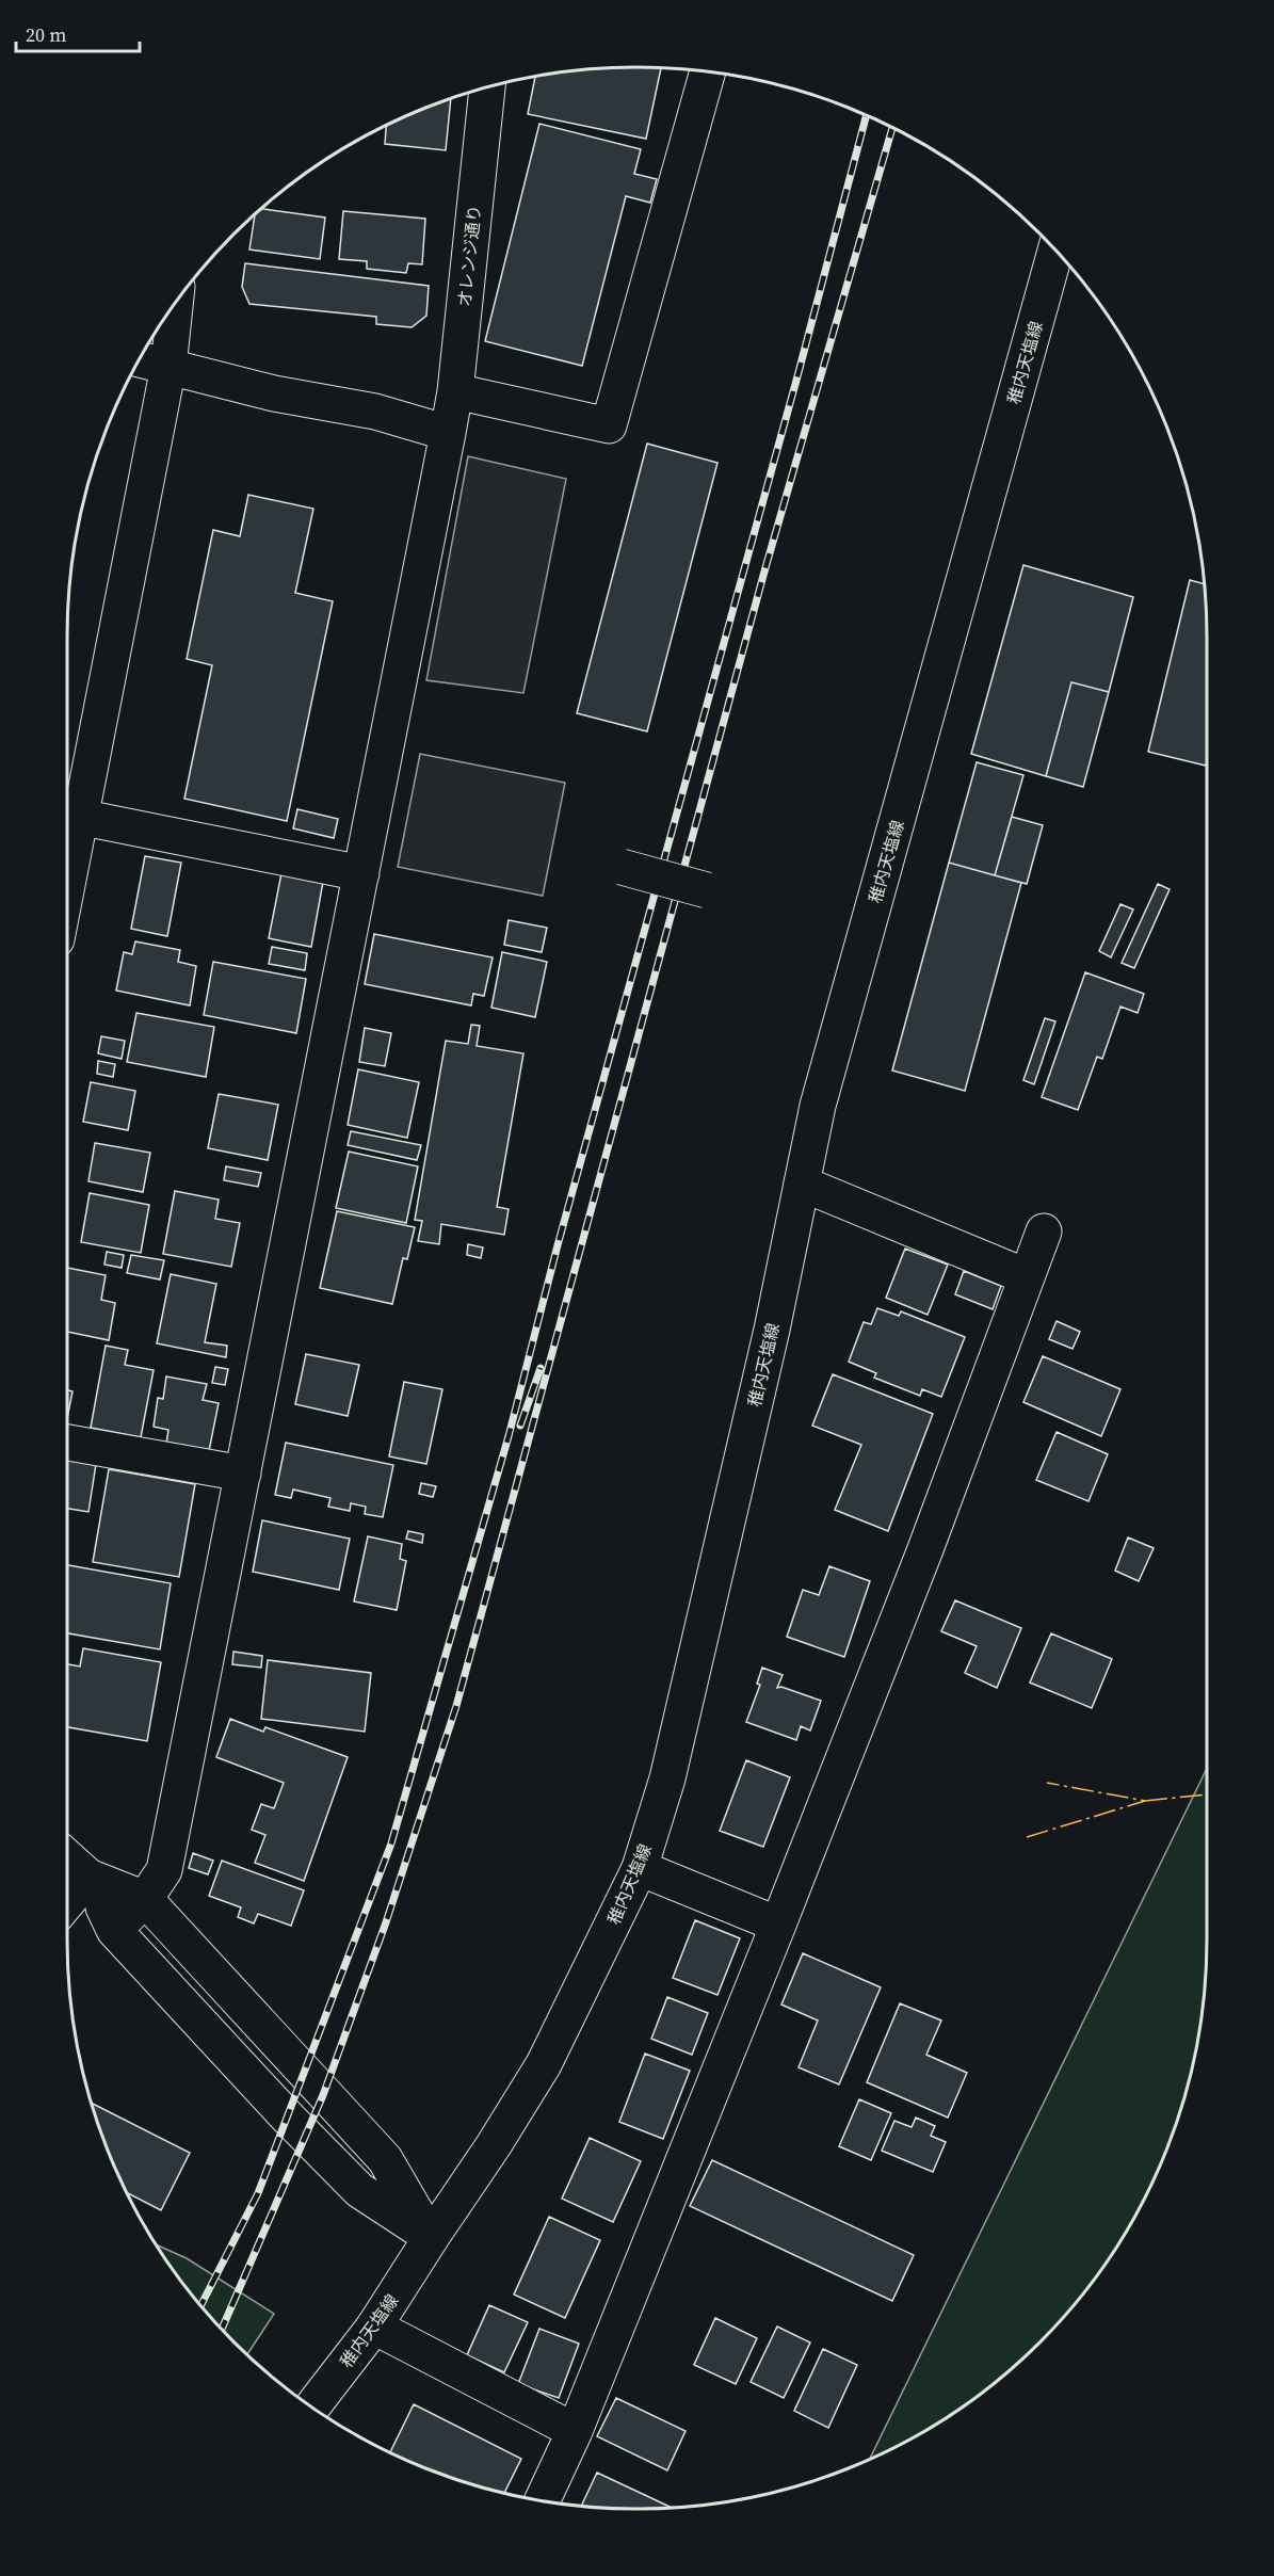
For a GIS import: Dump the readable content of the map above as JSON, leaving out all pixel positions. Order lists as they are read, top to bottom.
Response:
{
  "streets": {
    "street": ["オレンジ通り", "稚内天塩線"]
  },
  "scale_bar": "20 m"
}
